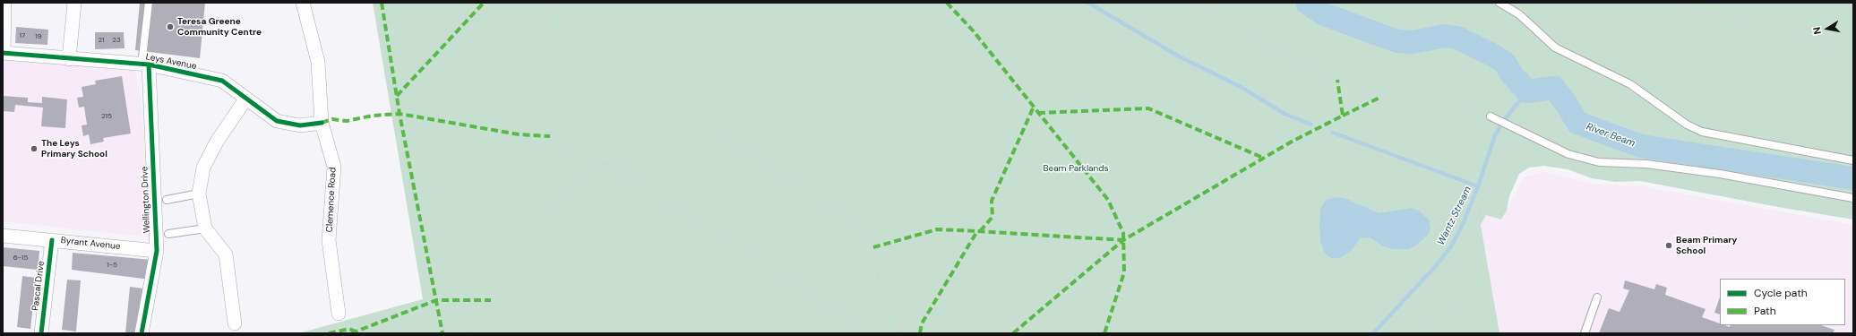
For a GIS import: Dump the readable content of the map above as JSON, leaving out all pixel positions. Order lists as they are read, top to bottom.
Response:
{
  "streets": {
    "street": [
      "Leys Avenue",
      "Wellington Drive",
      "Clemence Road",
      "Byrant Avenue",
      "Pascal Drive"
    ]
  },
  "crossings": [
    ["Leys Avenue", "Wellington Drive"],
    ["Leys Avenue", "Clemence Road"],
    ["Wellington Drive", "Byrant Avenue"],
    ["Byrant Avenue", "Pascal Drive"]
  ],
  "water": ["River Beam", "Wantz Stream"],
  "parks": ["Beam Parklands"],
  "places": ["Teresa Greene Community Centre", "The Leys Primary School", "Beam Primary School"],
  "house_numbers": [
    "17",
    "19",
    "21",
    "23",
    "215",
    "6-15",
    "1-5"
  ],
  "legend": ["Cycle path", "Path"],
  "north": "left"
}
